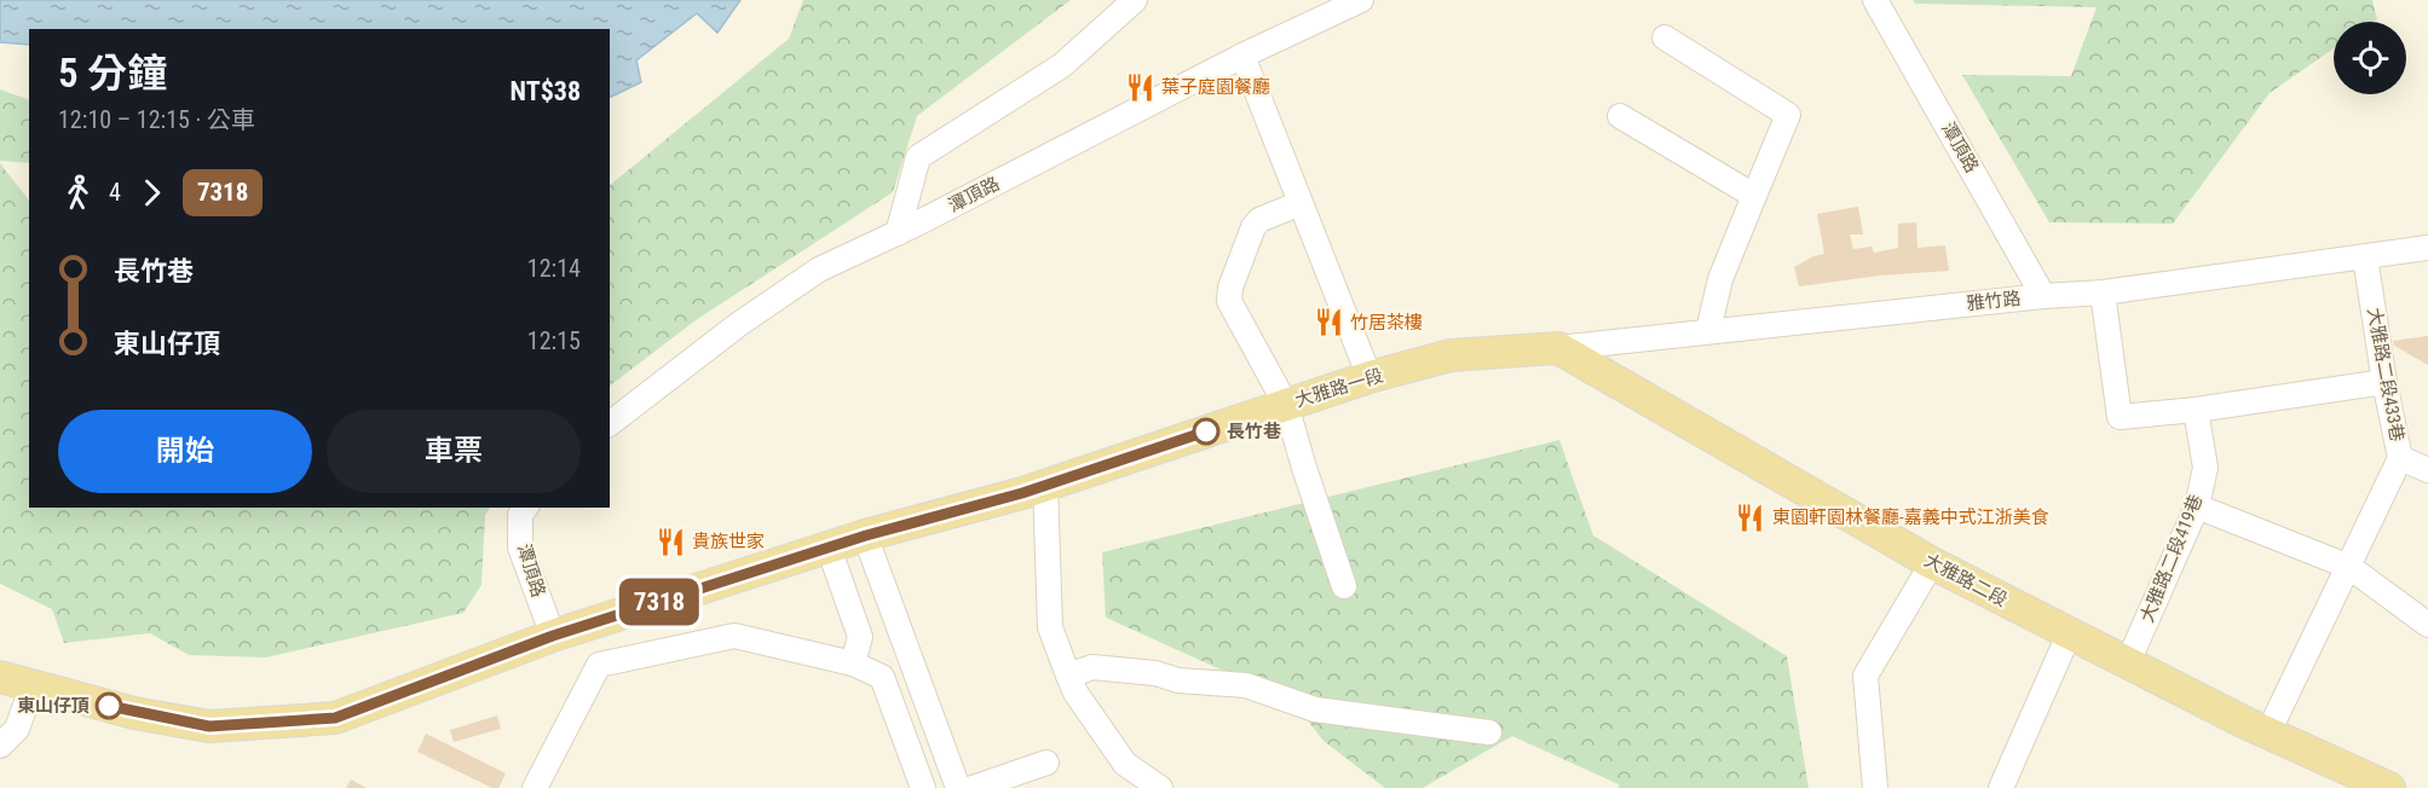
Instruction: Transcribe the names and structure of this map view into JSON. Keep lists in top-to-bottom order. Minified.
{"streets":{"main road":["大雅路一段","大雅路二段"],"street":["潭頂路","雅竹路","大雅路二段433巷","大雅路二段419巷"]},"crossings":[["潭頂路","雅竹路"],["潭頂路","大雅路一段"],["雅竹路","大雅路二段433巷"],["雅竹路","大雅路一段"],["雅竹路","大雅路二段"],["大雅路二段433巷","大雅路二段"],["大雅路一段","大雅路二段"],["大雅路二段419巷","大雅路二段"]],"places":{"restaurant":["葉子庭園餐廳","竹居茶樓","東園軒園林餐廳-嘉義中式江浙美食","貴族世家"],"other":["長竹巷","東山仔頂"]},"lines":["bus line 7318"],"page":{"on_map":"7318","heading":["5 分鐘","12:10 – 12:15 · 公車","NT$38"],"legs":["4","7318"],"list":[{"name":"長竹巷","value":"12:14"},{"name":"東山仔頂","value":"12:15"}],"buttons":["開始","車票"]}}
